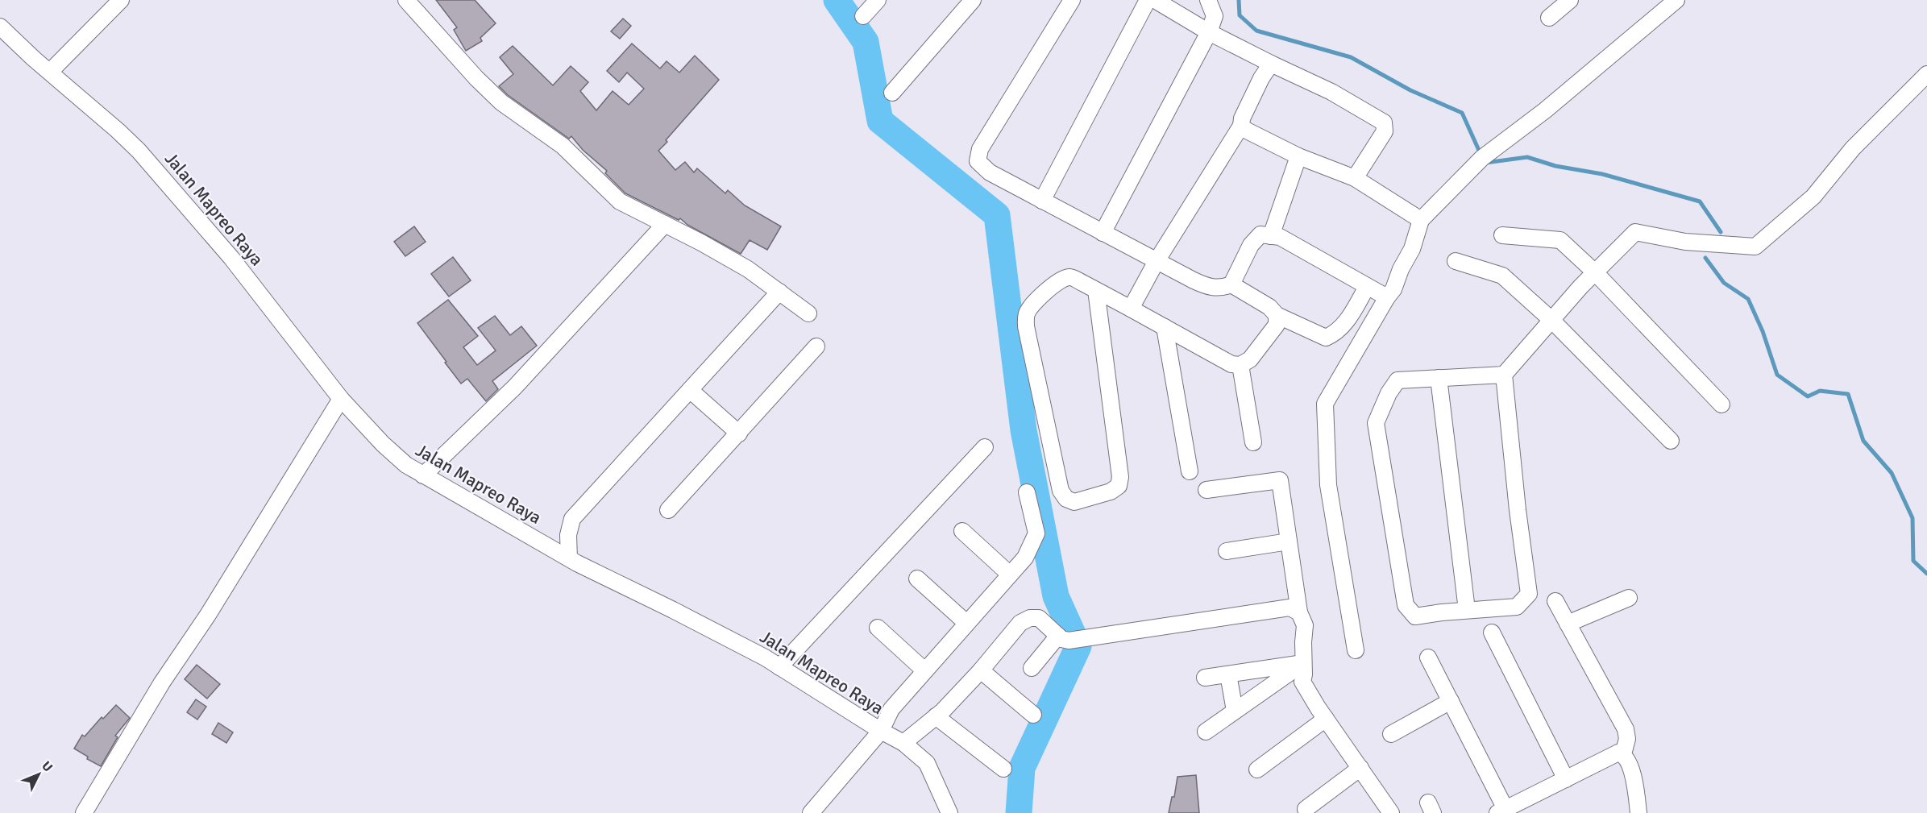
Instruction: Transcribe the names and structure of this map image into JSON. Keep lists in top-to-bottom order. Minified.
{"streets":{"street":["Jalan Mapreo Raya"]},"north":"top right"}
